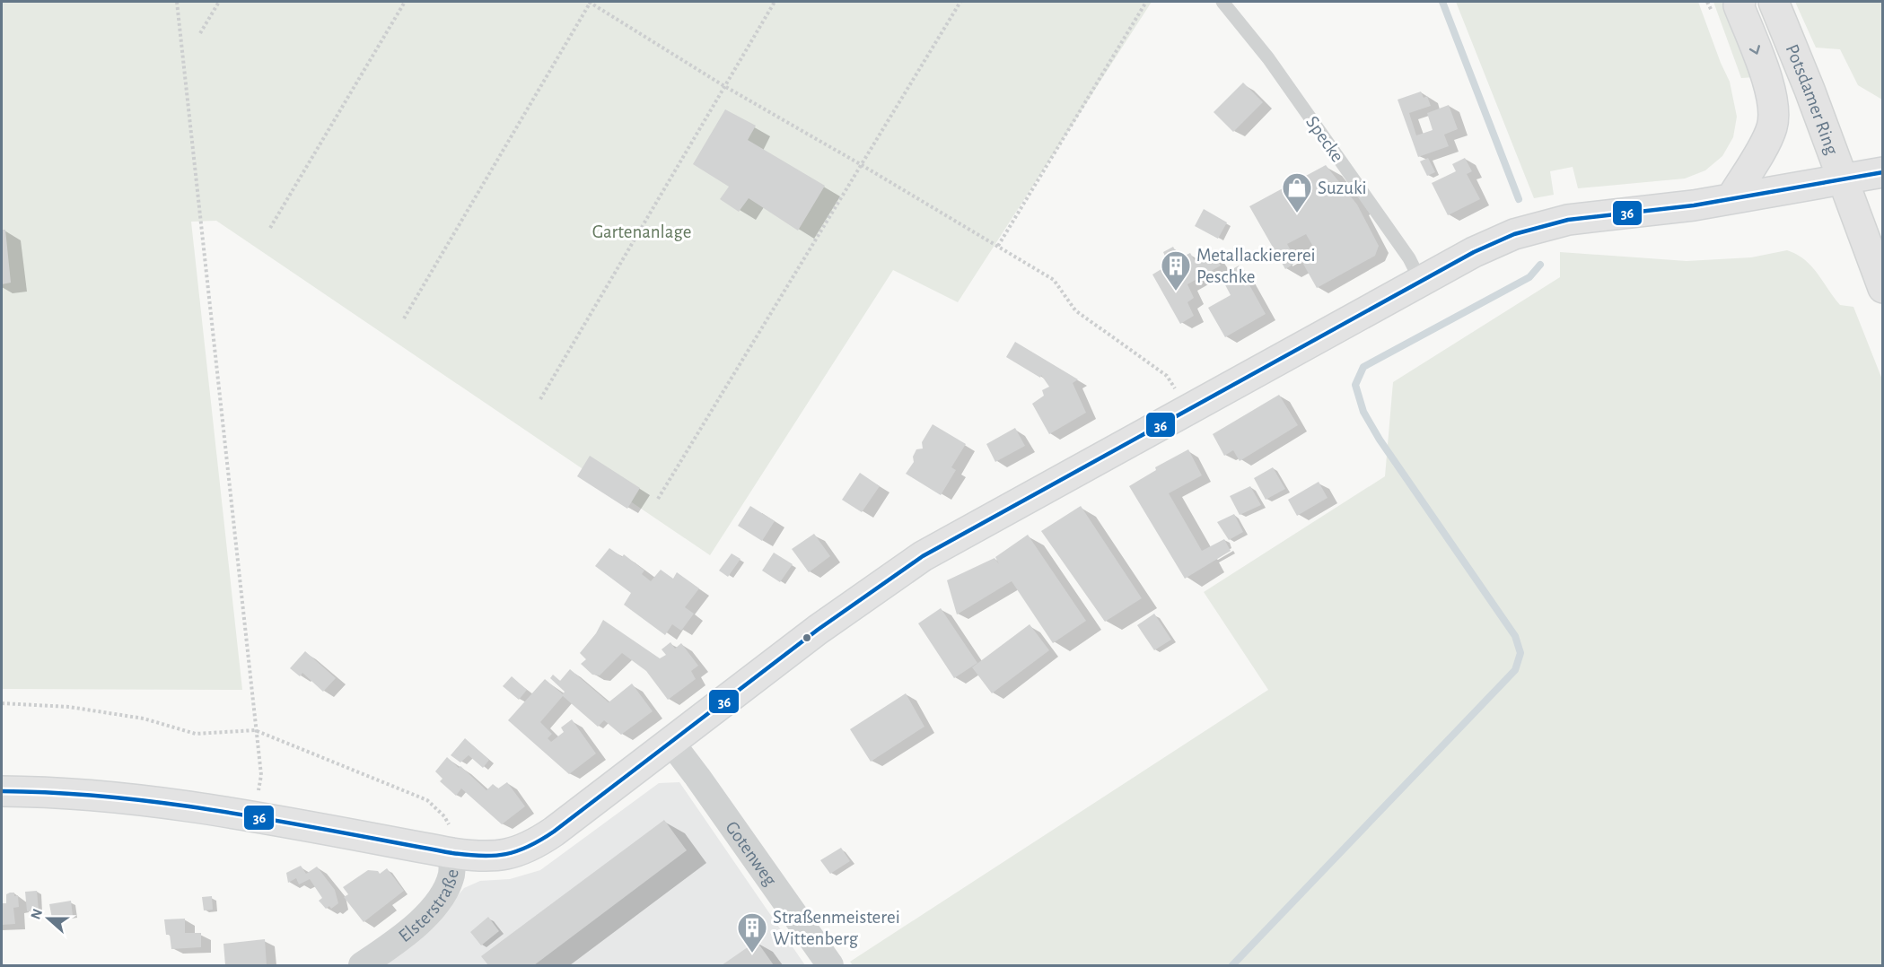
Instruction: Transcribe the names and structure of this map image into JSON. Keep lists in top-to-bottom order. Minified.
{"streets":{"main road":["Potsdamer Ring"],"street":["Gotenweg","Elsterstraße"],"lane":["Specke"]},"parks":["Gartenanlage"],"places":{"shop":["Suzuki"],"building":["Metallackiererei Peschke","Straßenmeisterei Wittenberg"]},"lines":["transit line 36"],"north":"left"}
